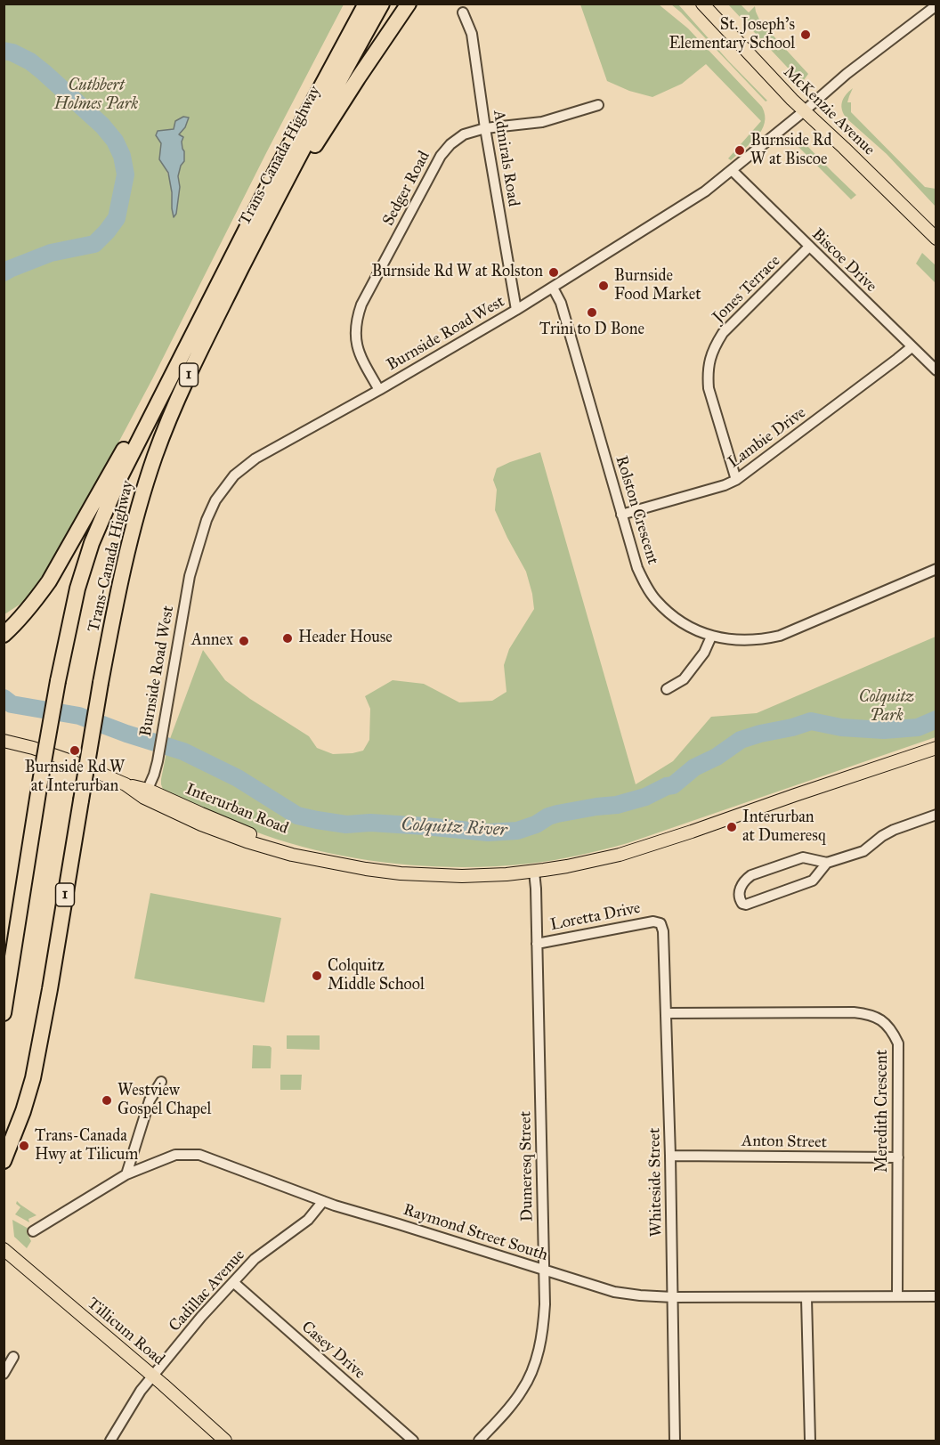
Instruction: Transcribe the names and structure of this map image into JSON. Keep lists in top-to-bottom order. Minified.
{"streets":{"highway":["Trans-Canada Highway","1"],"main road":["McKenzie Avenue","Interurban Road","Tillicum Road"],"street":["Admirals Road","Sedger Road","Biscoe Drive","Jones Terrace","Burnside Road West","Lambie Drive","Rolston Crescent","Loretta Drive","Meredith Crescent","Anton Street","Dumeresq Street","Whiteside Street","Raymond Street South","Cadillac Avenue","Casey Drive"]},"crossings":[["McKenzie Avenue","Burnside Road West"],["Admirals Road","Sedger Road"],["Admirals Road","Burnside Road West"],["Sedger Road","Burnside Road West"],["Biscoe Drive","Jones Terrace"],["Biscoe Drive","Burnside Road West"],["Biscoe Drive","Lambie Drive"],["Jones Terrace","Lambie Drive"],["Burnside Road West","Rolston Crescent"],["Burnside Road West","Interurban Road"],["Lambie Drive","Rolston Crescent"],["Loretta Drive","Dumeresq Street"],["Loretta Drive","Whiteside Street"],["Meredith Crescent","Anton Street"],["Meredith Crescent","Whiteside Street"],["Meredith Crescent","Raymond Street South"],["Anton Street","Whiteside Street"],["Dumeresq Street","Raymond Street South"],["Whiteside Street","Raymond Street South"],["Raymond Street South","Cadillac Avenue"],["Cadillac Avenue","Tillicum Road"],["Cadillac Avenue","Casey Drive"]],"water":["Colquitz River"],"parks":["Cuthbert Holmes Park","Colquitz Park"],"places":["St. Joseph's Elementary School","Burnside Rd W at Biscoe","Burnside Rd W at Rolston","Burnside Food Market","Trini to D Bone","Header House","Annex","Burnside Rd W at Interurban","Interurban at Dumeresq","Colquitz Middle School","Westview Gospel Chapel","Trans-Canada Hwy at Tilicum"]}
